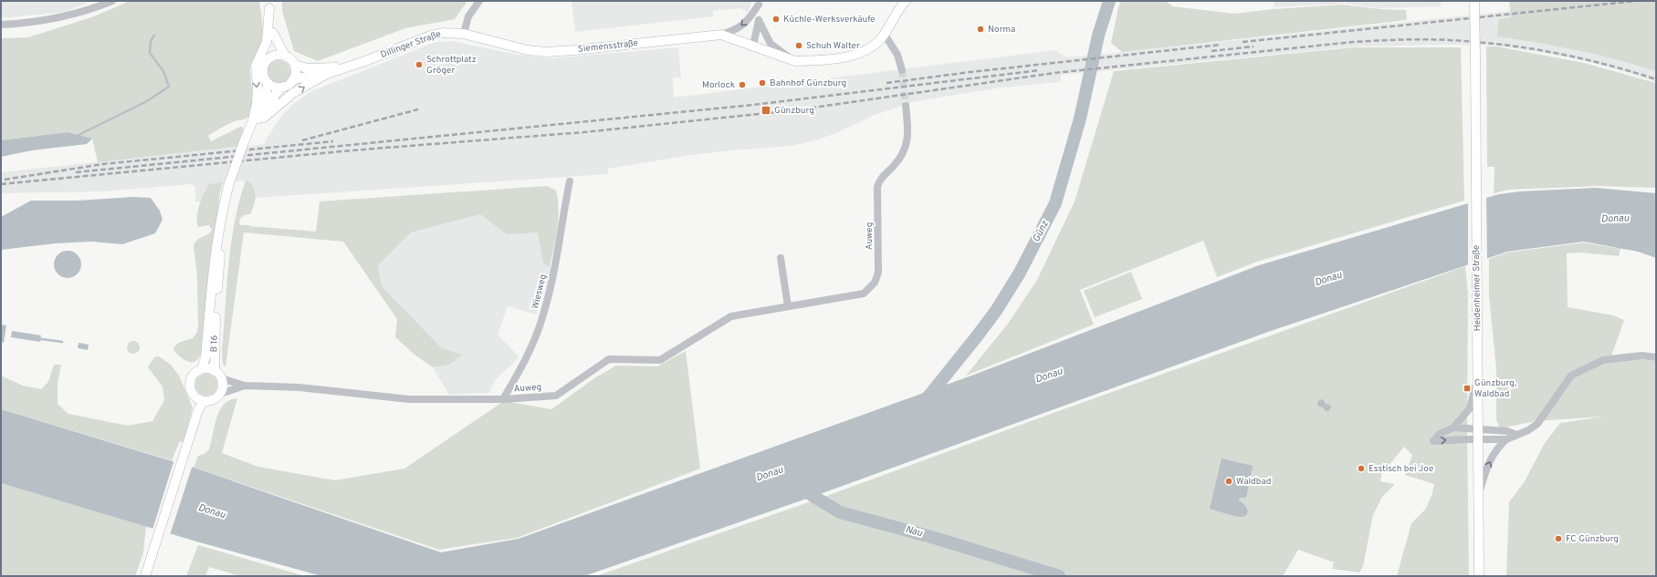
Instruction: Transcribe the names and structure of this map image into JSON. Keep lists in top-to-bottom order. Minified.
{"streets":{"main road":["Dillinger Straße","Siemensstraße","Heidenheimer Straße","B 16"],"street":["Auweg","Wiesweg"]},"crossings":[["Dillinger Straße","Siemensstraße"],["Auweg","Wiesweg"],["Auweg","B 16"]],"water":["Donau","Günz","Nau"],"places":{"other":["Küchle-Werksverkäufe","Norma","Schuh Walter","Schrottplatz Gröger","Bahnhof Günzburg","Morlock","Esstisch bei Joe","Waldbad","FC Günzburg"],"transit":["Günzburg","Günzburg, Waldbad"]}}
